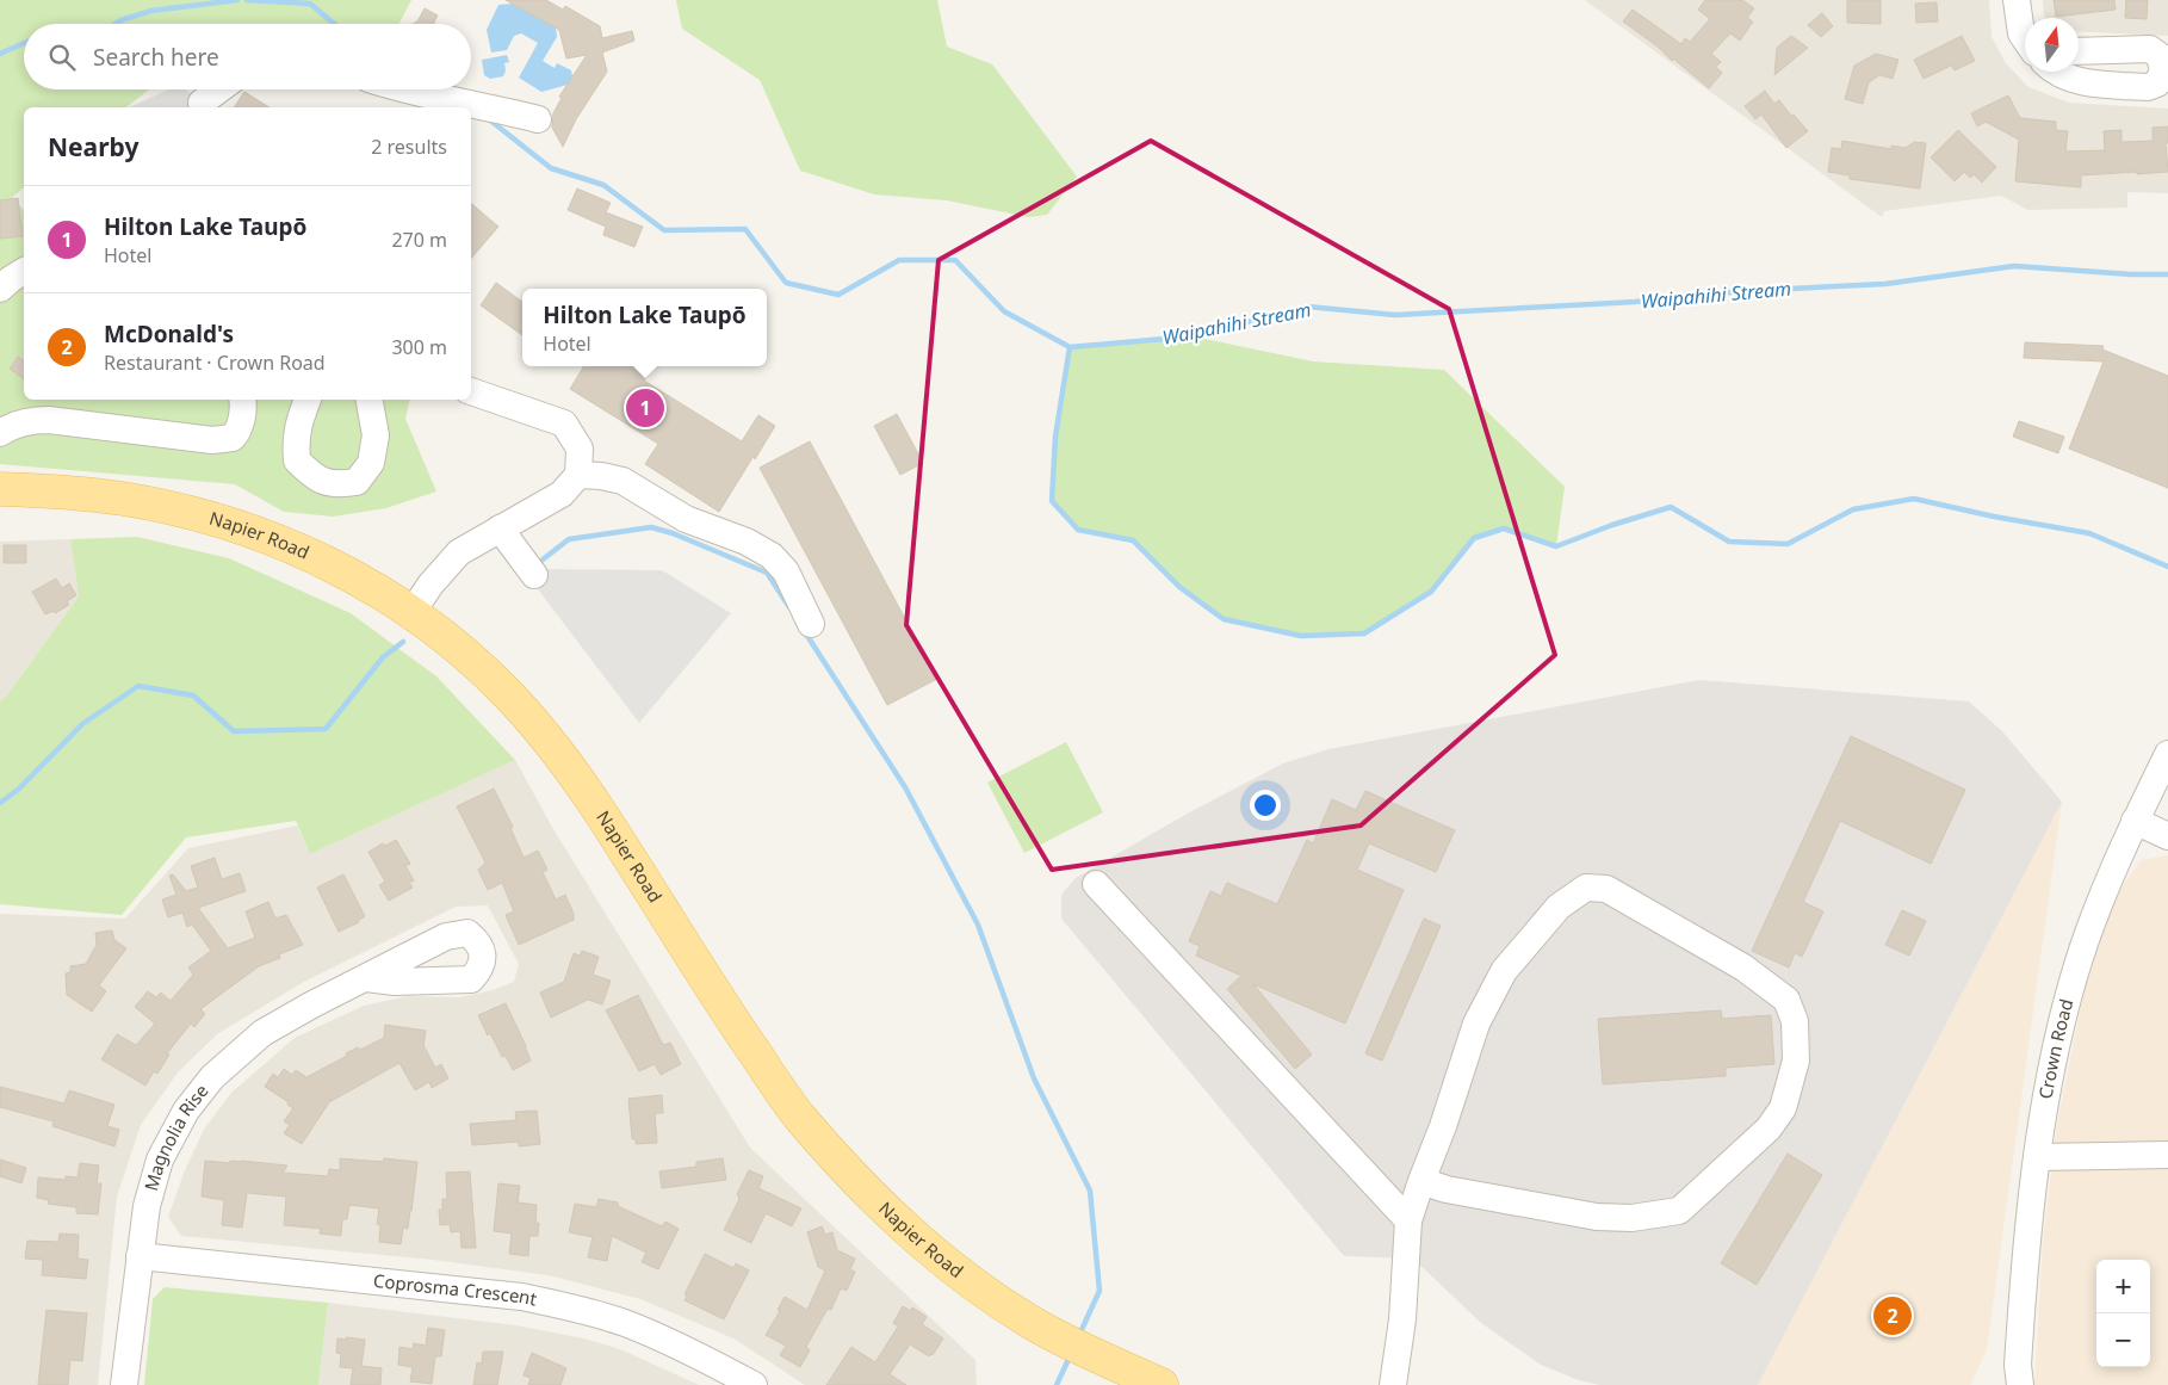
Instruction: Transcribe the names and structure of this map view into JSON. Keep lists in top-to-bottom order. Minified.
{"streets":{"main road":["Napier Road"],"street":["Crown Road","Magnolia Rise","Coprosma Crescent"]},"crossings":[["Magnolia Rise","Coprosma Crescent"]],"water":["Waipahihi Stream"],"north":"top","page":{"search":"Search here","heading":["Nearby","2 results"],"list":[{"mark":"1","name":"Hilton Lake Taupō","note":"Hotel","value":"270 m"},{"mark":"2","name":"McDonald's","note":"Restaurant · Crown Road","value":"300 m"}],"popup":["Hilton Lake Taupō","Hotel"],"pins":["1","2"],"map_buttons":["+","−"]}}
